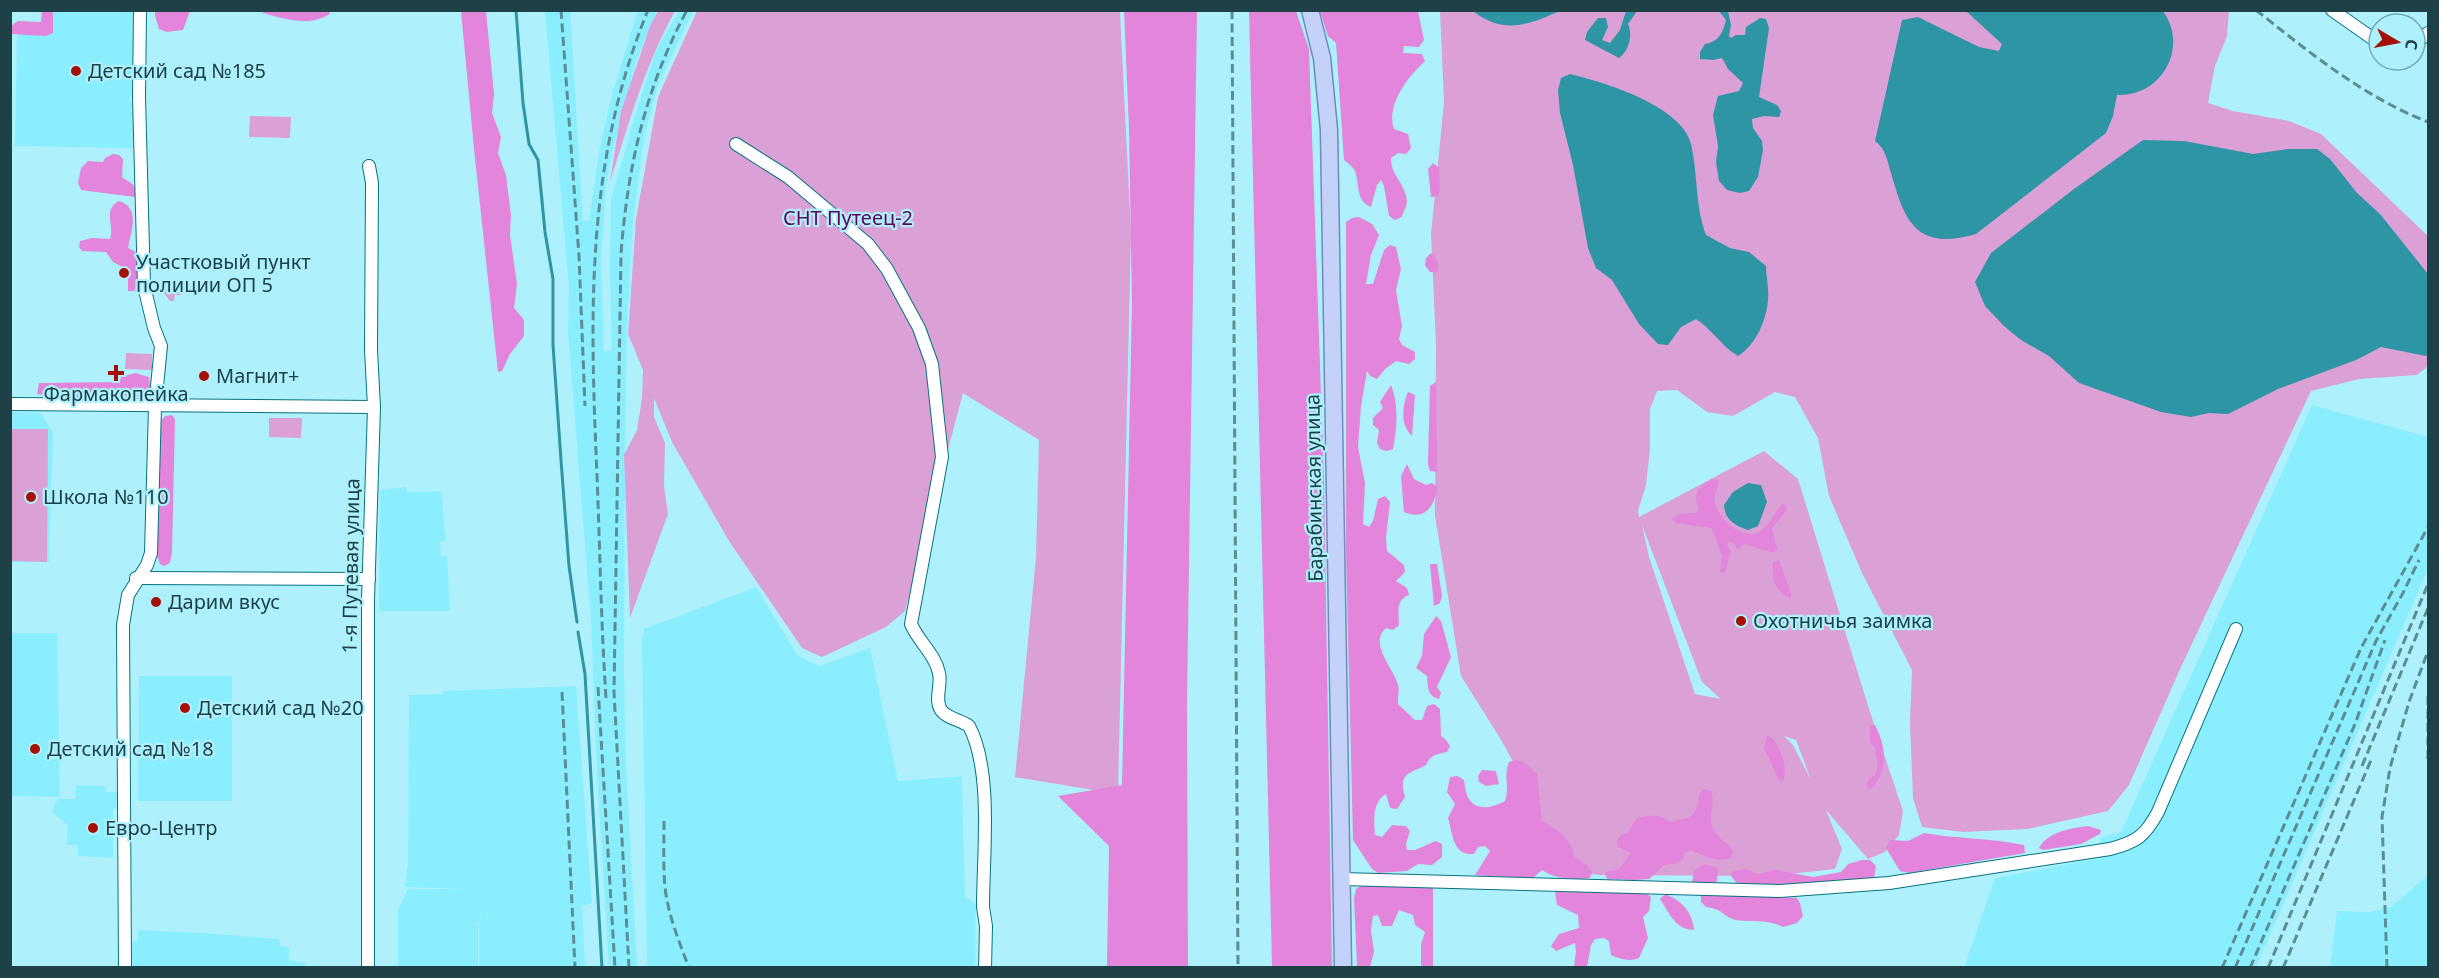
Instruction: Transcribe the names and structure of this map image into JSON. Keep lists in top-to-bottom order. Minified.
{"streets":{"main road":["Барабинская улица"],"street":["1-я Путевая улица"]},"parks":["СНТ Путеец-2"],"places":{"other":["Детский сад №185","Участковый пункт полиции ОП 5","Магнит+","Школа №110","Дарим вкус","Охотничья заимка","Детский сад №20","Детский сад №18","Евро-Центр"],"health":["Фармакопейка"]},"north":"right"}
